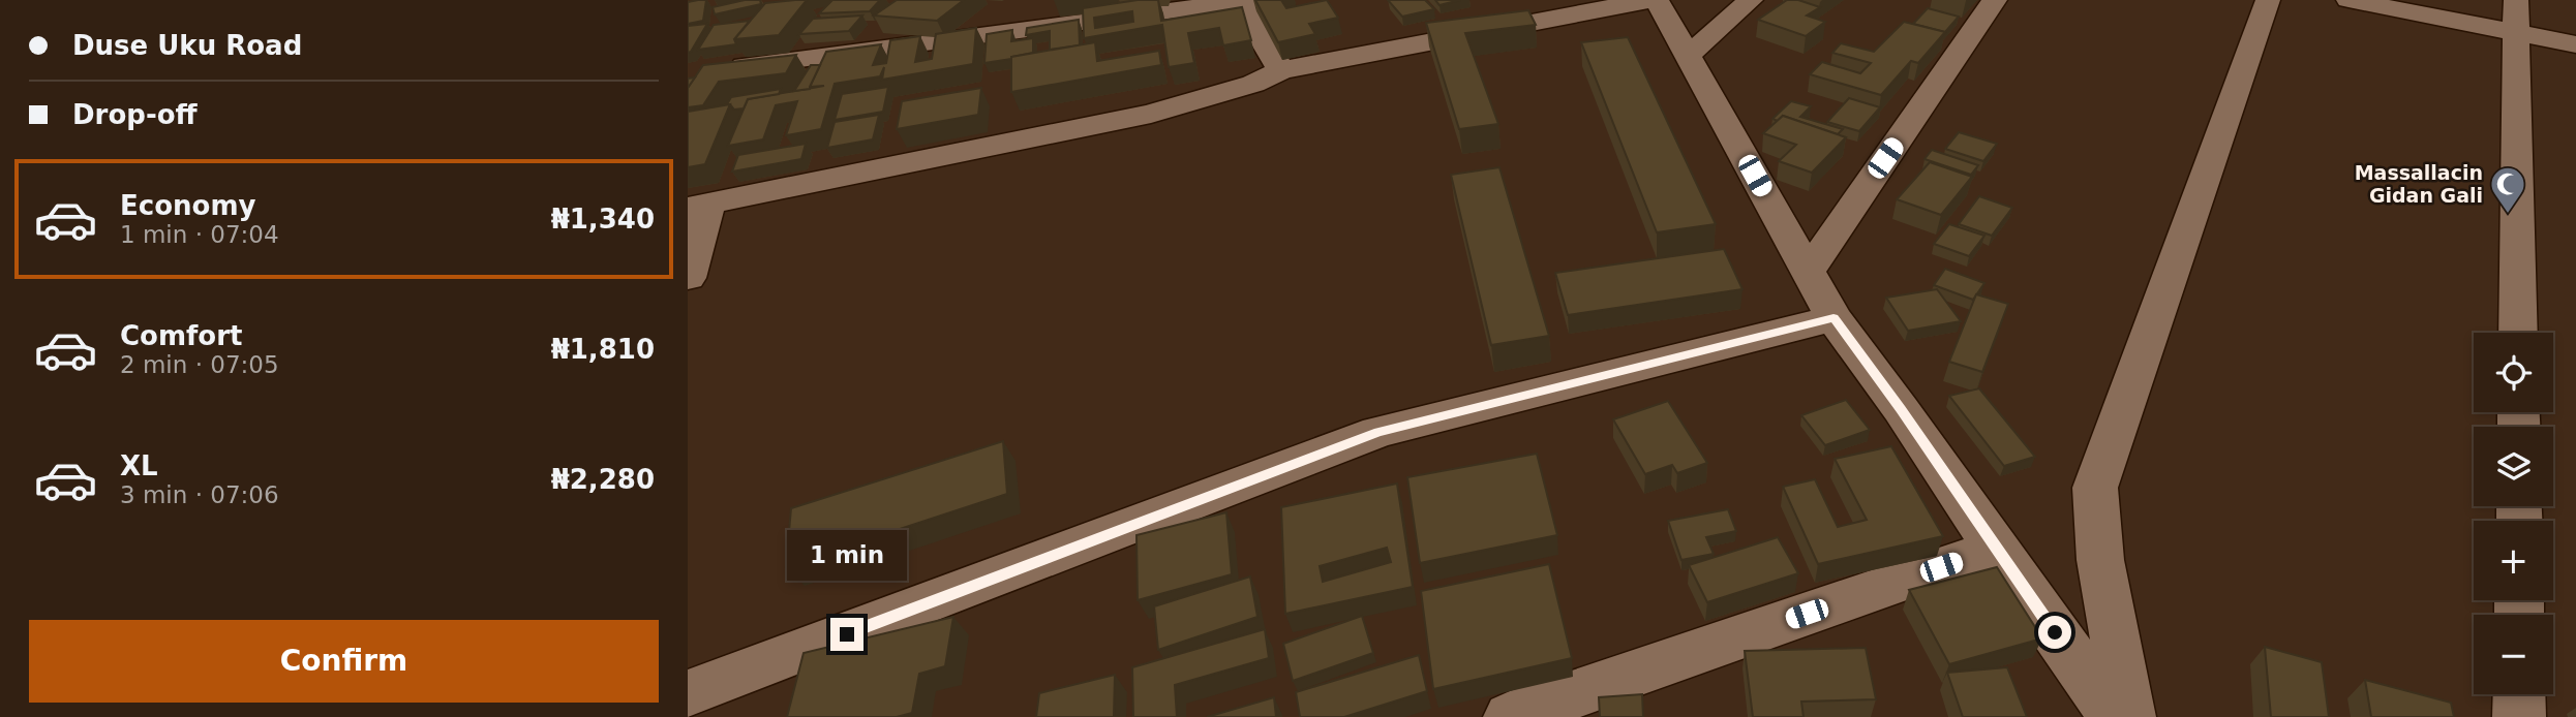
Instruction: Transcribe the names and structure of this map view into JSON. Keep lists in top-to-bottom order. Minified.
{"places":{"mosque":["Massallacin Gidan Gali"]},"page":{"banner":["Duse Uku Road","Drop-off"],"list":[{"name":"Economy","note":"1 min · 07:04","value":"₦1,340"},{"name":"Comfort","note":"2 min · 07:05","value":"₦1,810"},{"name":"XL","note":"3 min · 07:06","value":"₦2,280"}],"map_buttons":["+","−"],"bubble":"1 min","buttons":"Confirm"}}
